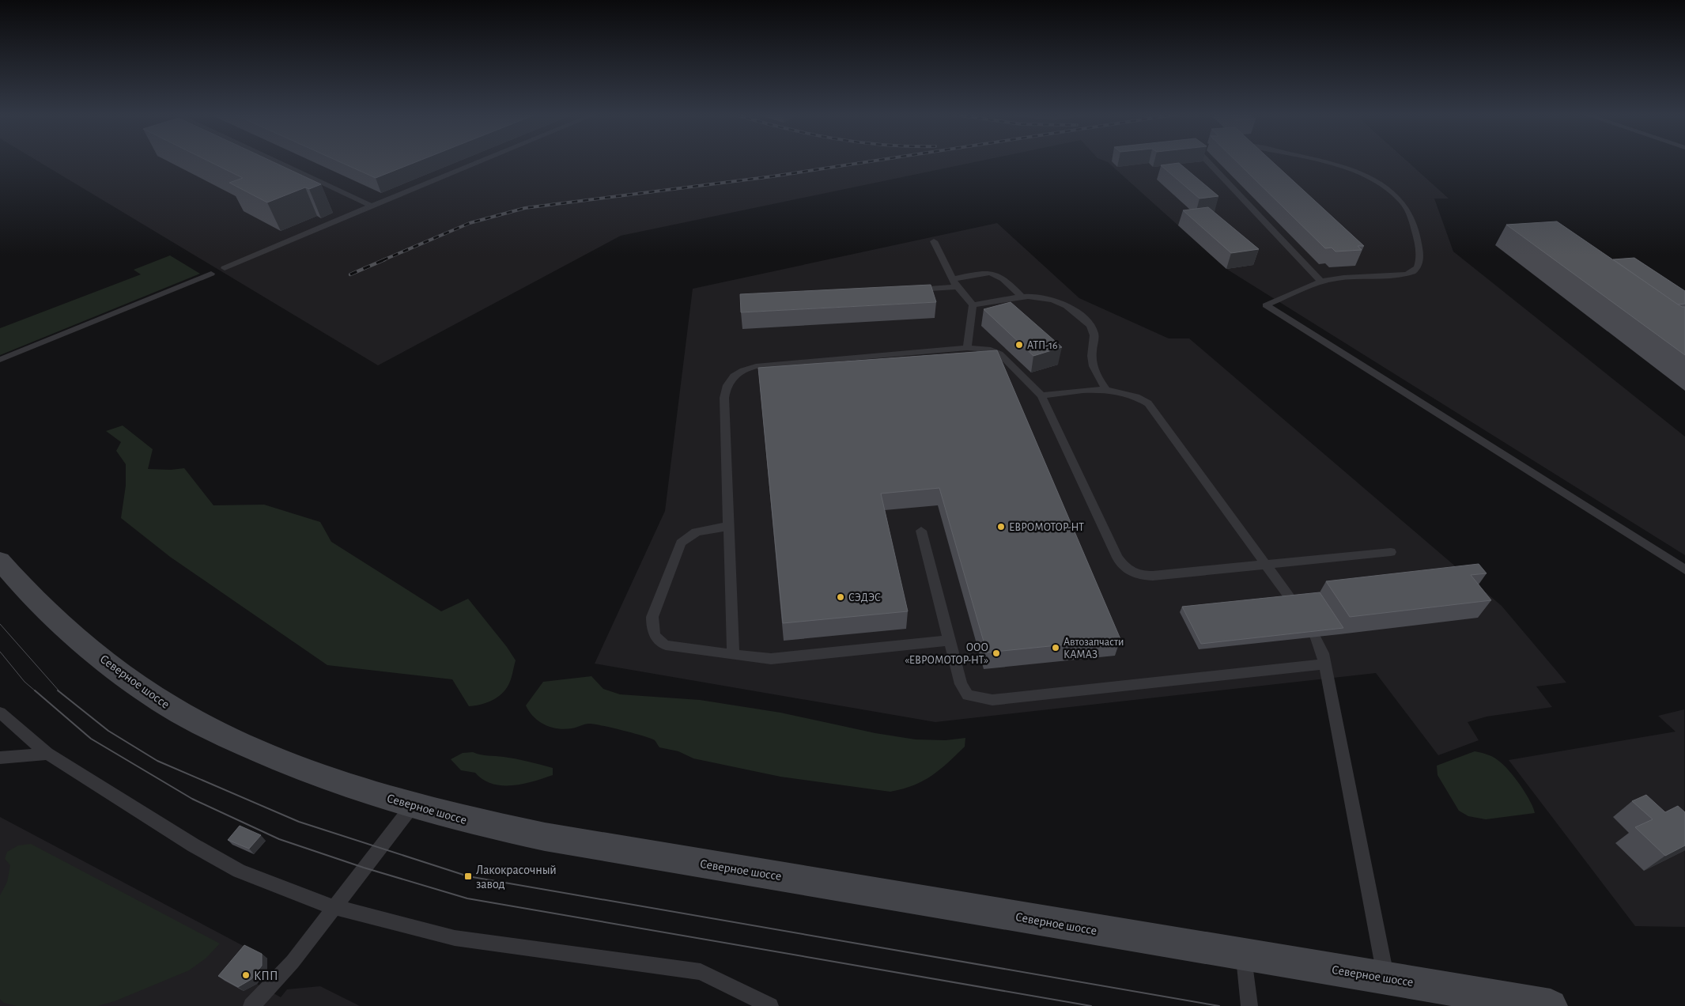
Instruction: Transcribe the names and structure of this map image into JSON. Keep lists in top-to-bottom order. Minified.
{"streets":{"main road":["Северное шоссе"]},"places":{"other":["АТП-16","ЕВРОМОТОР-НТ","СЭДЭС","Автозапчасти КАМАЗ","ООО «ЕВРОМОТОР-НТ»","КПП"],"transit":["Лакокрасочный завод"]}}
